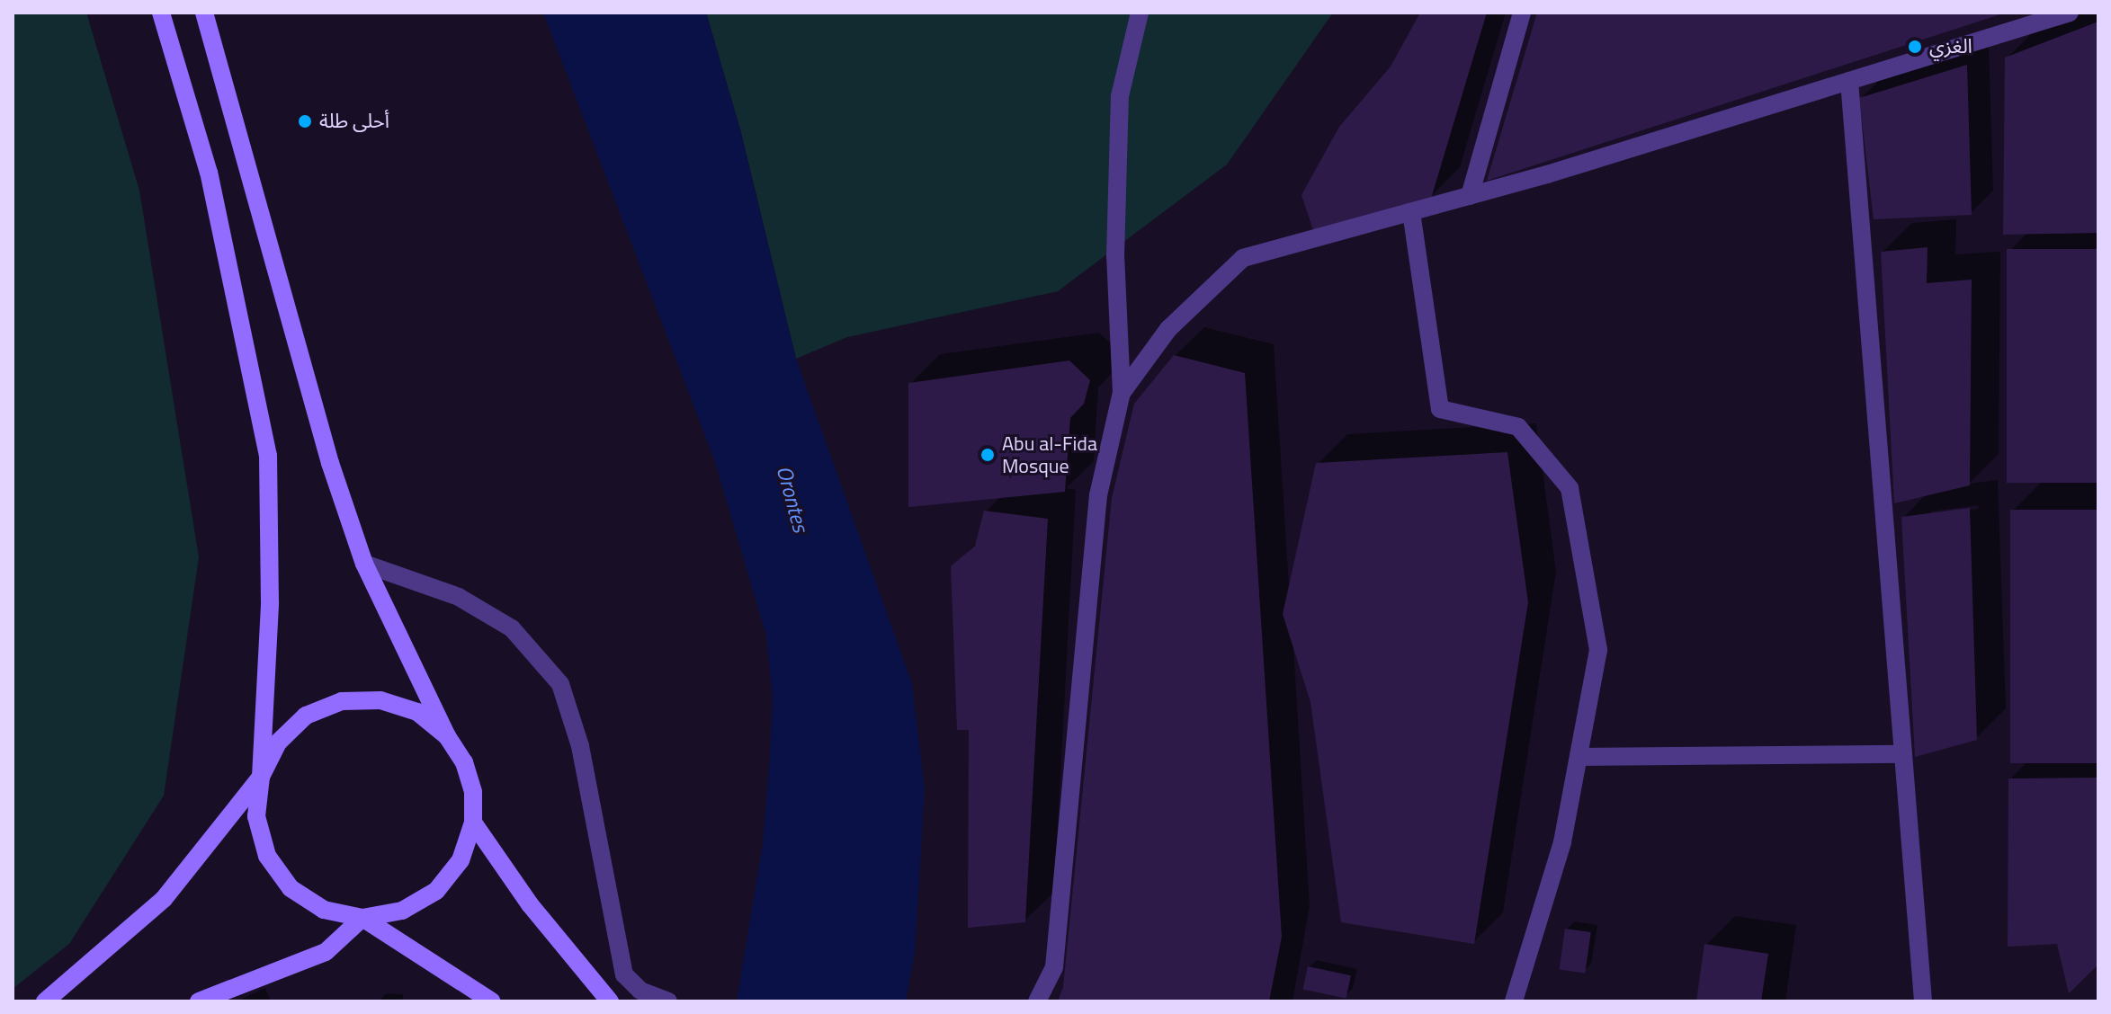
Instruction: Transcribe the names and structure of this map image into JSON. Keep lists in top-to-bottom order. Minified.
{"water":["Orontes"],"places":["الغزي","أحلى طلة","Abu al-Fida Mosque"]}
